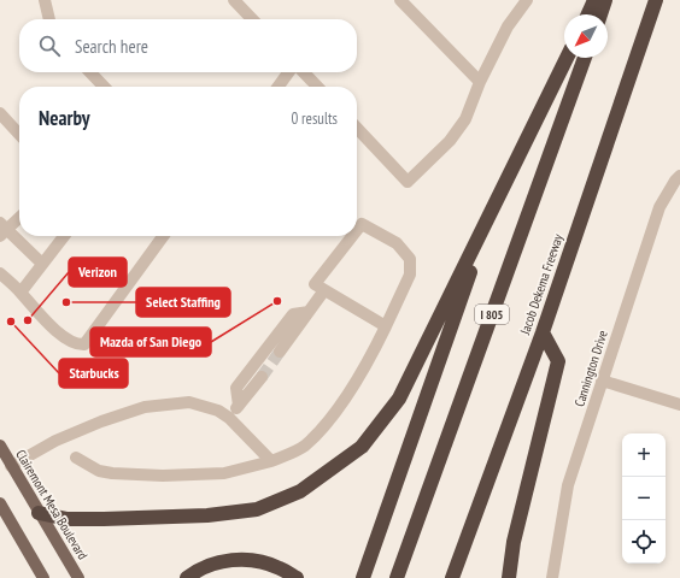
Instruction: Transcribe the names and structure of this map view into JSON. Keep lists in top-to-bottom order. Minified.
{"streets":{"highway":["Jacob Dekema Freeway","I 805"],"main road":["Clairemont Mesa Boulevard"],"street":["Cannington Drive"]},"places":["Mazda of San Diego","Select Staffing","Verizon","Starbucks"],"north":"bottom left","page":{"search":"Search here","heading":["Nearby","0 results"],"map_buttons":["+","−"]}}
